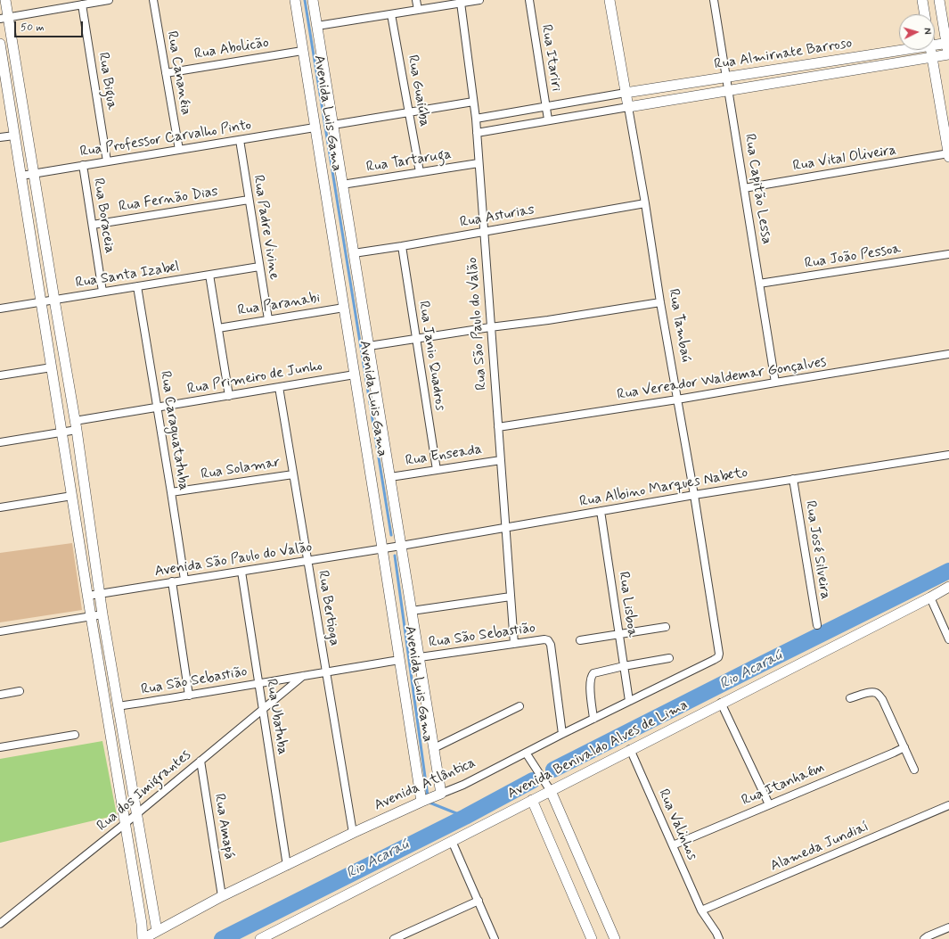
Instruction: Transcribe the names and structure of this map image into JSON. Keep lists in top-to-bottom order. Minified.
{"streets":{"street":["Rua Abolicão","Rua Almirnate Barroso","Rua Itariri","Rua Cananéia","Rua Bigua","Rua Guaiúba","Avenida Luis Gama","Rua Professor Carvalho Pinto","Rua Vital Oliveira","Rua Tartaruga","Rua Capitão Lessa","Rua Fernão Dias","Rua Boraceia","Rua Asturias","Rua Padre Vivine","Rua João Pessoa","Rua Santa Izabel","Rua Paranabi","Rua São Paulo do Valão","Rua Tambaú","Rua Janio Quadros","Rua Primeiro de Junho","Rua Vereador Waldemar Gonçalves","Rua Caraguatatuba","Rua Enseada","Rua Solamar","Rua Albino Marques Nabeto","Rua José Silveira","Avenida São Paulo do Valão","Rua Lisboa","Rua Bertioga","Rua São Sebastião","Rua Ubatuba","Avenida Benivaldo Alves de Lima","Avenida Atlântica","Rua Itanhaém","Rua dos Imigrantes","Rua Valinhos","Rua Amapá","Alameda Jundiaí"]},"crossings":[["Rua Abolicão","Rua Cananéia"],["Rua Abolicão","Avenida Luis Gama"],["Rua Almirnate Barroso","Rua Capitão Lessa"],["Rua Almirnate Barroso","Rua Tambaú"],["Rua Cananéia","Rua Professor Carvalho Pinto"],["Rua Bigua","Rua Professor Carvalho Pinto"],["Rua Guaiúba","Rua Tartaruga"],["Avenida Luis Gama","Rua Professor Carvalho Pinto"],["Avenida Luis Gama","Rua Tartaruga"],["Avenida Luis Gama","Rua Asturias"],["Avenida Luis Gama","Rua Paranabi"],["Avenida Luis Gama","Rua Primeiro de Junho"],["Avenida Luis Gama","Rua Enseada"],["Avenida Luis Gama","Rua Albino Marques Nabeto"],["Avenida Luis Gama","Avenida São Paulo do Valão"],["Avenida Luis Gama","Rua São Sebastião"],["Avenida Luis Gama","Avenida Atlântica"],["Rua Professor Carvalho Pinto","Rua Boraceia"],["Rua Professor Carvalho Pinto","Rua Padre Vivine"],["Rua Vital Oliveira","Rua Capitão Lessa"],["Rua Tartaruga","Rua São Paulo do Valão"],["Rua Capitão Lessa","Rua João Pessoa"],["Rua Capitão Lessa","Rua Vereador Waldemar Gonçalves"],["Rua Fernão Dias","Rua Boraceia"],["Rua Fernão Dias","Rua Padre Vivine"],["Rua Boraceia","Rua Santa Izabel"],["Rua Asturias","Rua São Paulo do Valão"],["Rua Asturias","Rua Tambaú"],["Rua Asturias","Rua Janio Quadros"],["Rua Padre Vivine","Rua Santa Izabel"],["Rua Padre Vivine","Rua Paranabi"],["Rua Santa Izabel","Rua Caraguatatuba"],["Rua São Paulo do Valão","Rua Vereador Waldemar Gonçalves"],["Rua São Paulo do Valão","Rua Enseada"],["Rua São Paulo do Valão","Rua Albino Marques Nabeto"],["Rua São Paulo do Valão","Rua São Sebastião"],["Rua Tambaú","Rua Vereador Waldemar Gonçalves"],["Rua Tambaú","Rua Albino Marques Nabeto"],["Rua Tambaú","Avenida Atlântica"],["Rua Janio Quadros","Rua Enseada"],["Rua Primeiro de Junho","Rua Caraguatatuba"],["Rua Primeiro de Junho","Rua Bertioga"],["Rua Caraguatatuba","Rua Solamar"],["Rua Caraguatatuba","Avenida São Paulo do Valão"],["Rua Solamar","Rua Bertioga"],["Rua Albino Marques Nabeto","Rua José Silveira"],["Rua Albino Marques Nabeto","Avenida São Paulo do Valão"],["Rua Albino Marques Nabeto","Rua Lisboa"],["Avenida São Paulo do Valão","Rua Bertioga"],["Avenida São Paulo do Valão","Rua Ubatuba"],["Rua Lisboa","Avenida Atlântica"],["Rua Bertioga","Rua São Sebastião"],["Rua Bertioga","Avenida Atlântica"],["Rua São Sebastião","Rua Ubatuba"],["Rua São Sebastião","Avenida Atlântica"],["Rua São Sebastião","Rua dos Imigrantes"],["Rua Ubatuba","Avenida Atlântica"],["Rua Ubatuba","Rua dos Imigrantes"],["Avenida Benivaldo Alves de Lima","Rua Valinhos"],["Avenida Atlântica","Rua Amapá"],["Rua Itanhaém","Rua Valinhos"],["Rua dos Imigrantes","Rua Amapá"],["Rua Valinhos","Alameda Jundiaí"]],"water":["Rio Acaraú"],"scale_bar":"50 m","north":"right"}
